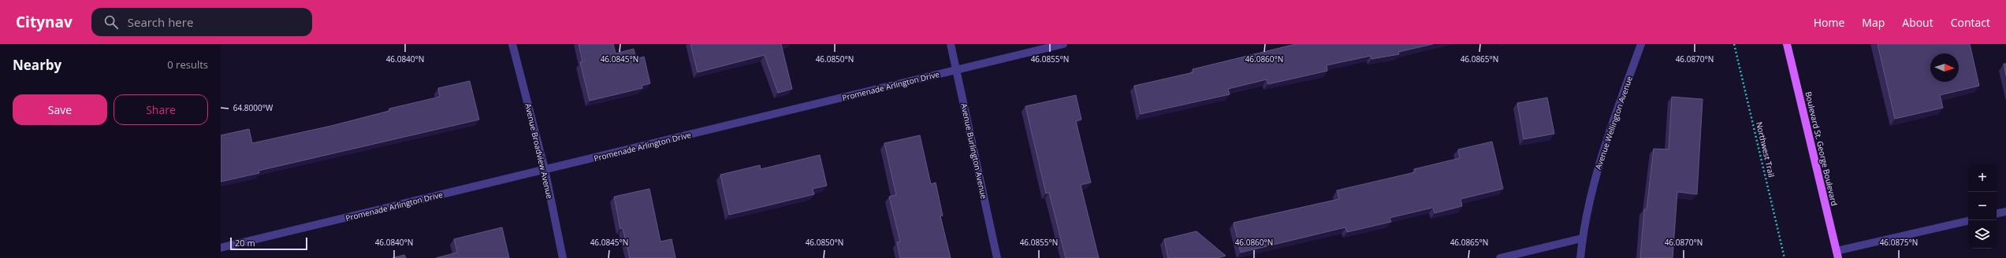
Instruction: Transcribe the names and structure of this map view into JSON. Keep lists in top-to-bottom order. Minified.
{"streets":{"main road":["Boulevard St. George Boulevard"],"street":["Promenade Arlington Drive","Avenue Wellington Avenue","Avenue Broadview Avenue","Avenue Burlington Avenue"],"path":["Northwest Trail"]},"crossings":[["Promenade Arlington Drive","Avenue Broadview Avenue"],["Promenade Arlington Drive","Avenue Burlington Avenue"]],"scale_bar":"20 m","north":"right","page":{"header":"Citynav","search":"Search here","nav":["Home","Map","About","Contact"],"heading":["Nearby","0 results"],"buttons":["Save","Share"],"map_buttons":["+","−"],"scale":"20 m"},"coordinates":["46.0840°N","46.0845°N","46.0850°N","46.0855°N","46.0860°N","46.0865°N","46.0870°N","64.8000°W","46.0875°N"]}
